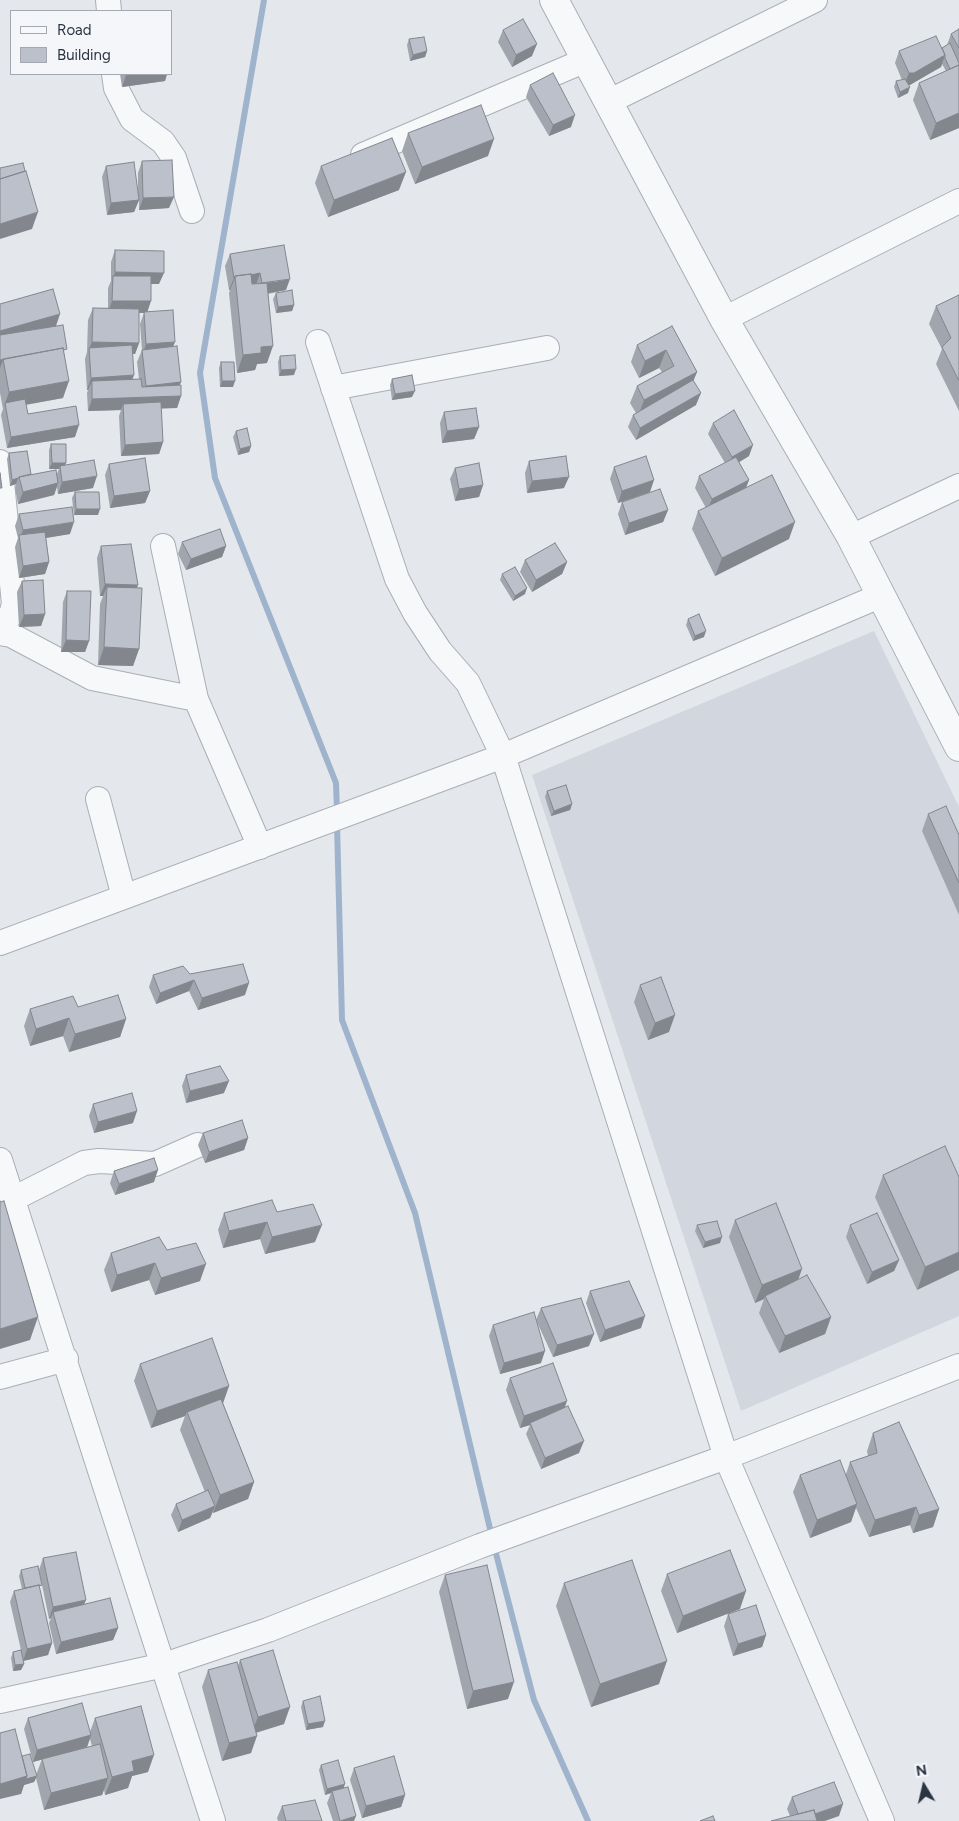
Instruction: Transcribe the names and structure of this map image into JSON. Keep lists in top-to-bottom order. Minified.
{"legend":["Road","Building"],"north":"top"}
